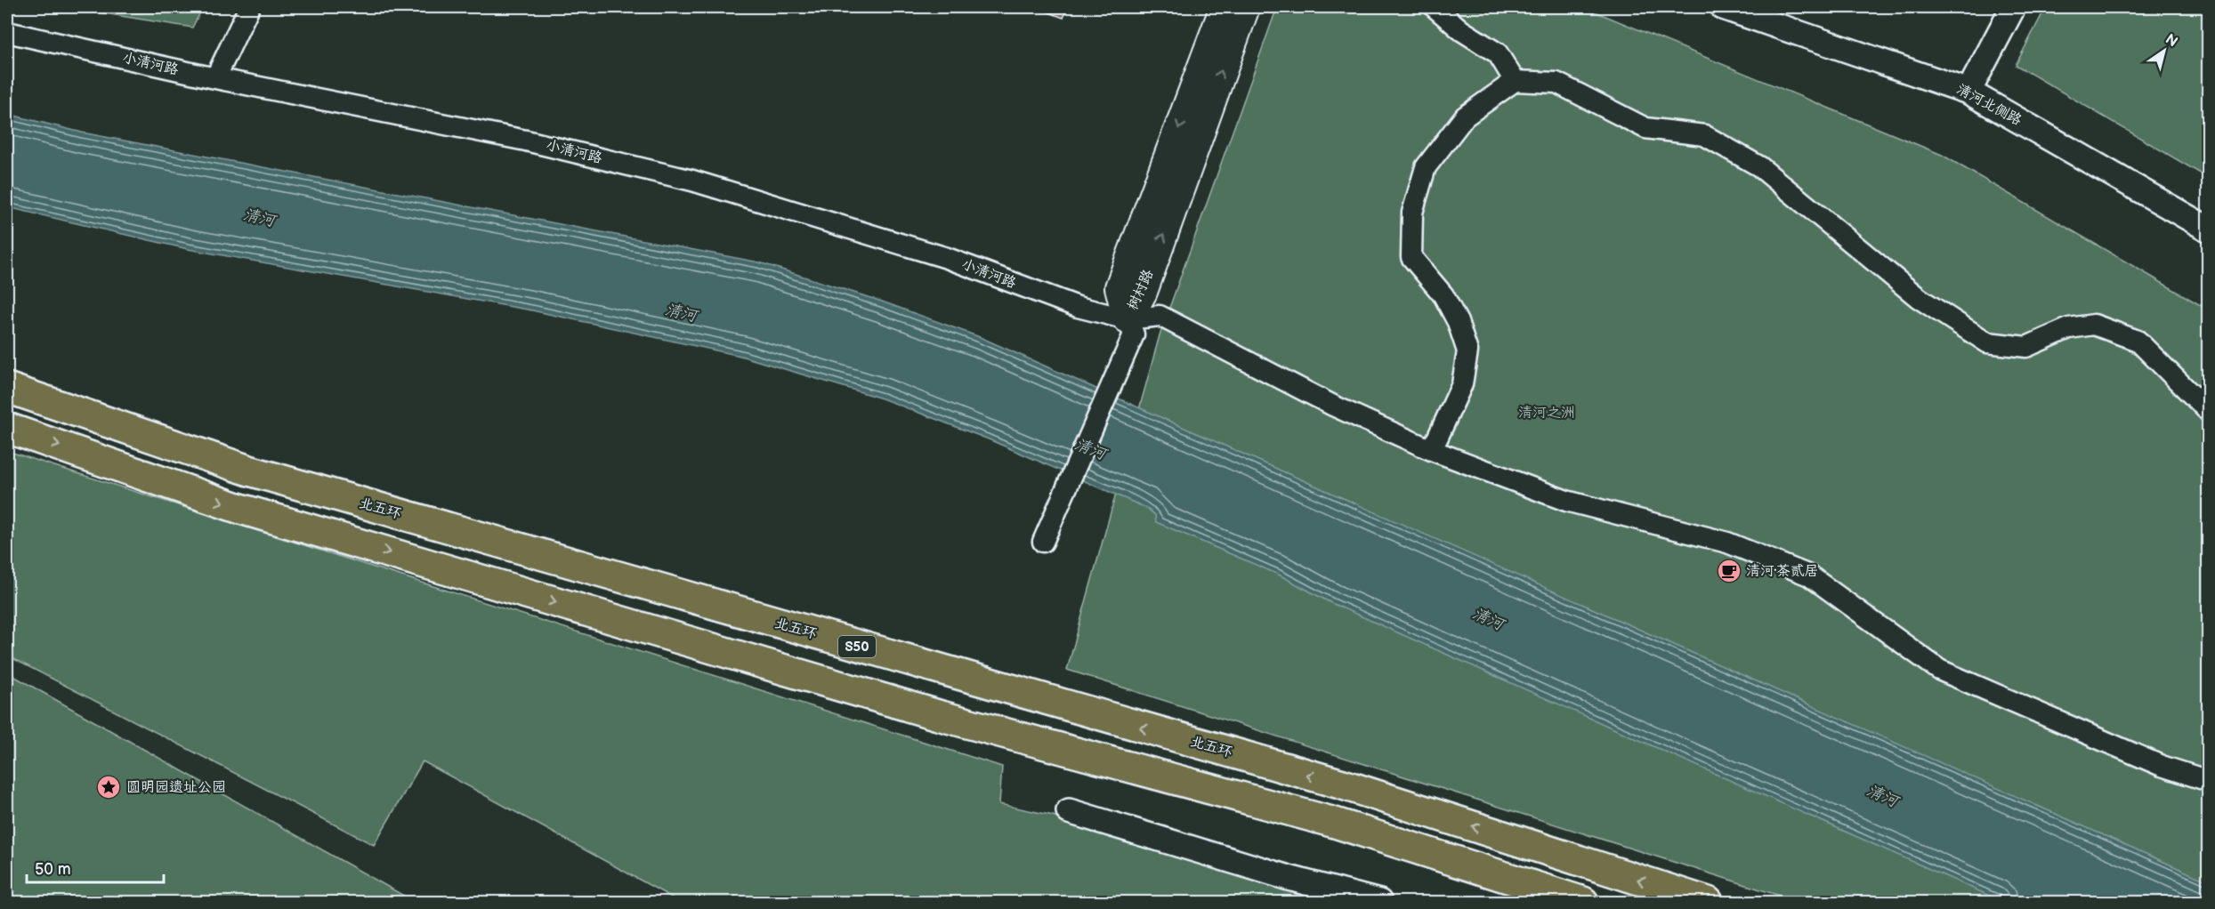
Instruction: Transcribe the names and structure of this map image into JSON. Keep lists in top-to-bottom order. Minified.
{"streets":{"highway":["北五环","S50"],"main road":["树村路"],"street":["小清河路","清河北侧路"]},"crossings":[["小清河路","树村路"]],"water":["清河"],"parks":["清河之洲"],"places":{"cafe":["清河·茶贰居"],"place":["圆明园遗址公园"]},"scale_bar":"50 m","north":"top right"}
